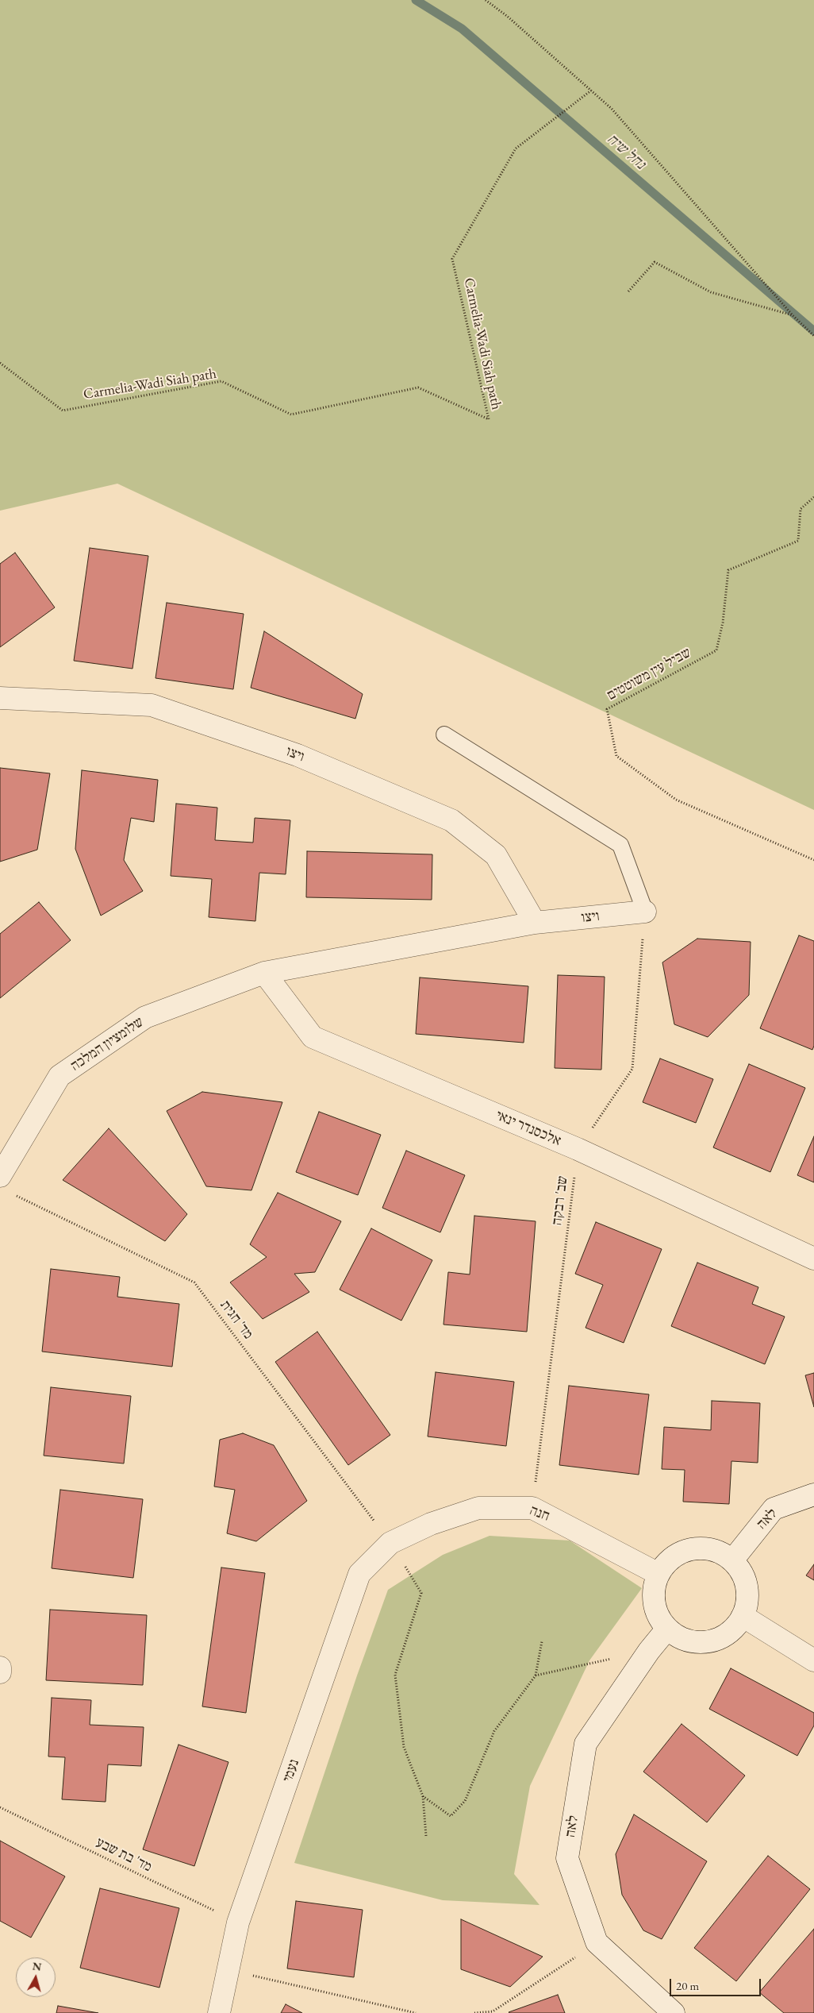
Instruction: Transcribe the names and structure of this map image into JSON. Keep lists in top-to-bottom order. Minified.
{"streets":{"street":["ויצו","שלומציון המלכה","אלכסנדר ינאי","חנה","לאה","נעמי"],"path":["Carmelia-Wadi Siah path","שביל עין משוטטים","שב' רבקה","מד' חגית","מד' בת שבע"]},"crossings":[["ויצו","שלומציון המלכה"],["ויצו","אלכסנדר ינאי"],["ויצו","שב' רבקה"],["שלומציון המלכה","אלכסנדר ינאי"],["אלכסנדר ינאי","שב' רבקה"],["שב' רבקה","חנה"],["מד' חגית","חנה"],["מד' חגית","נעמי"],["חנה","לאה"],["חנה","נעמי"],["נעמי","מד' בת שבע"]],"water":["נחל שיח"],"scale_bar":"20 m","north":"top"}
